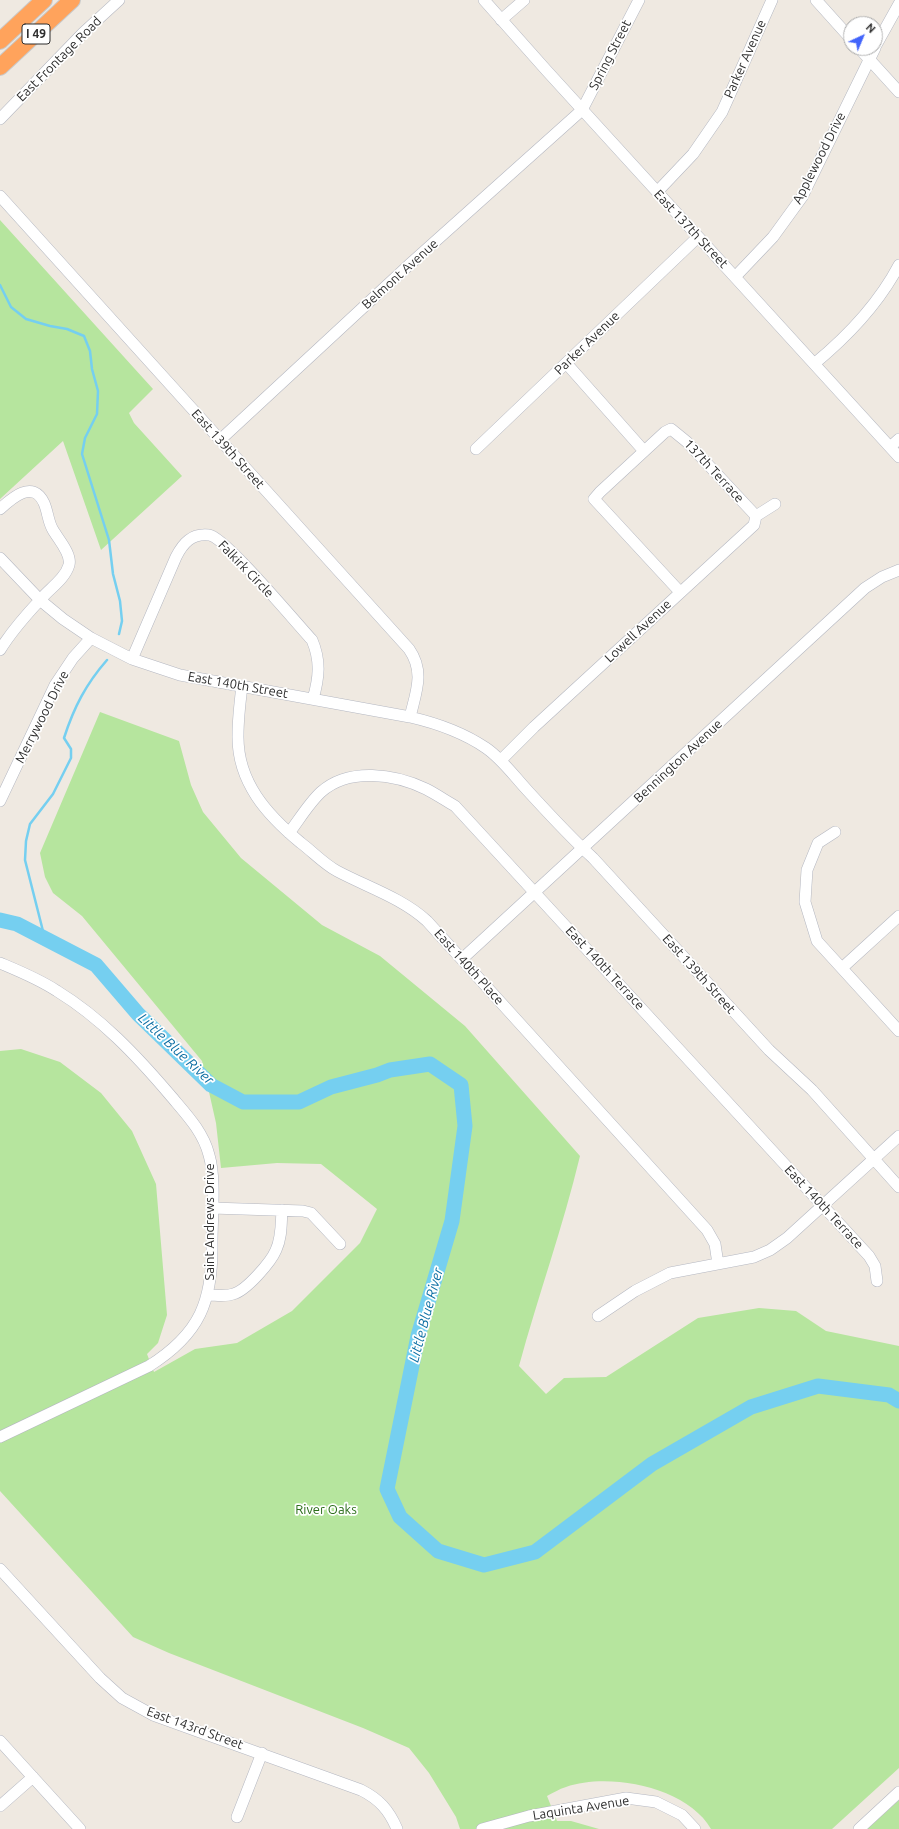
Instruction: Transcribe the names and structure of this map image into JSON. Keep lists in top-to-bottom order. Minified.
{"streets":{"highway":["I 49"],"street":["Spring Street","East Frontage Road","Parker Avenue","Applewood Drive","East 137th Street","Belmont Avenue","East 139th Street","137th Terrace","Falkirk Circle","Lowell Avenue","East 140th Street","Merrywood Drive","Bennington Avenue","East 140th Place","East 140th Terrace","Saint Andrews Drive","East 143rd Street","Laquinta Avenue"]},"crossings":[["Spring Street","East 137th Street"],["Spring Street","Belmont Avenue"],["Parker Avenue","East 137th Street"],["Applewood Drive","East 137th Street"],["East 137th Street","Belmont Avenue"],["Belmont Avenue","East 139th Street"],["East 139th Street","Lowell Avenue"],["East 139th Street","East 140th Street"],["East 139th Street","Bennington Avenue"],["137th Terrace","Lowell Avenue"],["Falkirk Circle","East 140th Street"],["Lowell Avenue","East 140th Street"],["East 140th Street","Merrywood Drive"],["East 140th Street","East 140th Place"],["Bennington Avenue","East 140th Place"],["Bennington Avenue","East 140th Terrace"],["East 140th Place","East 140th Terrace"]],"water":["Little Blue River"],"parks":["River Oaks"],"north":"top right"}
